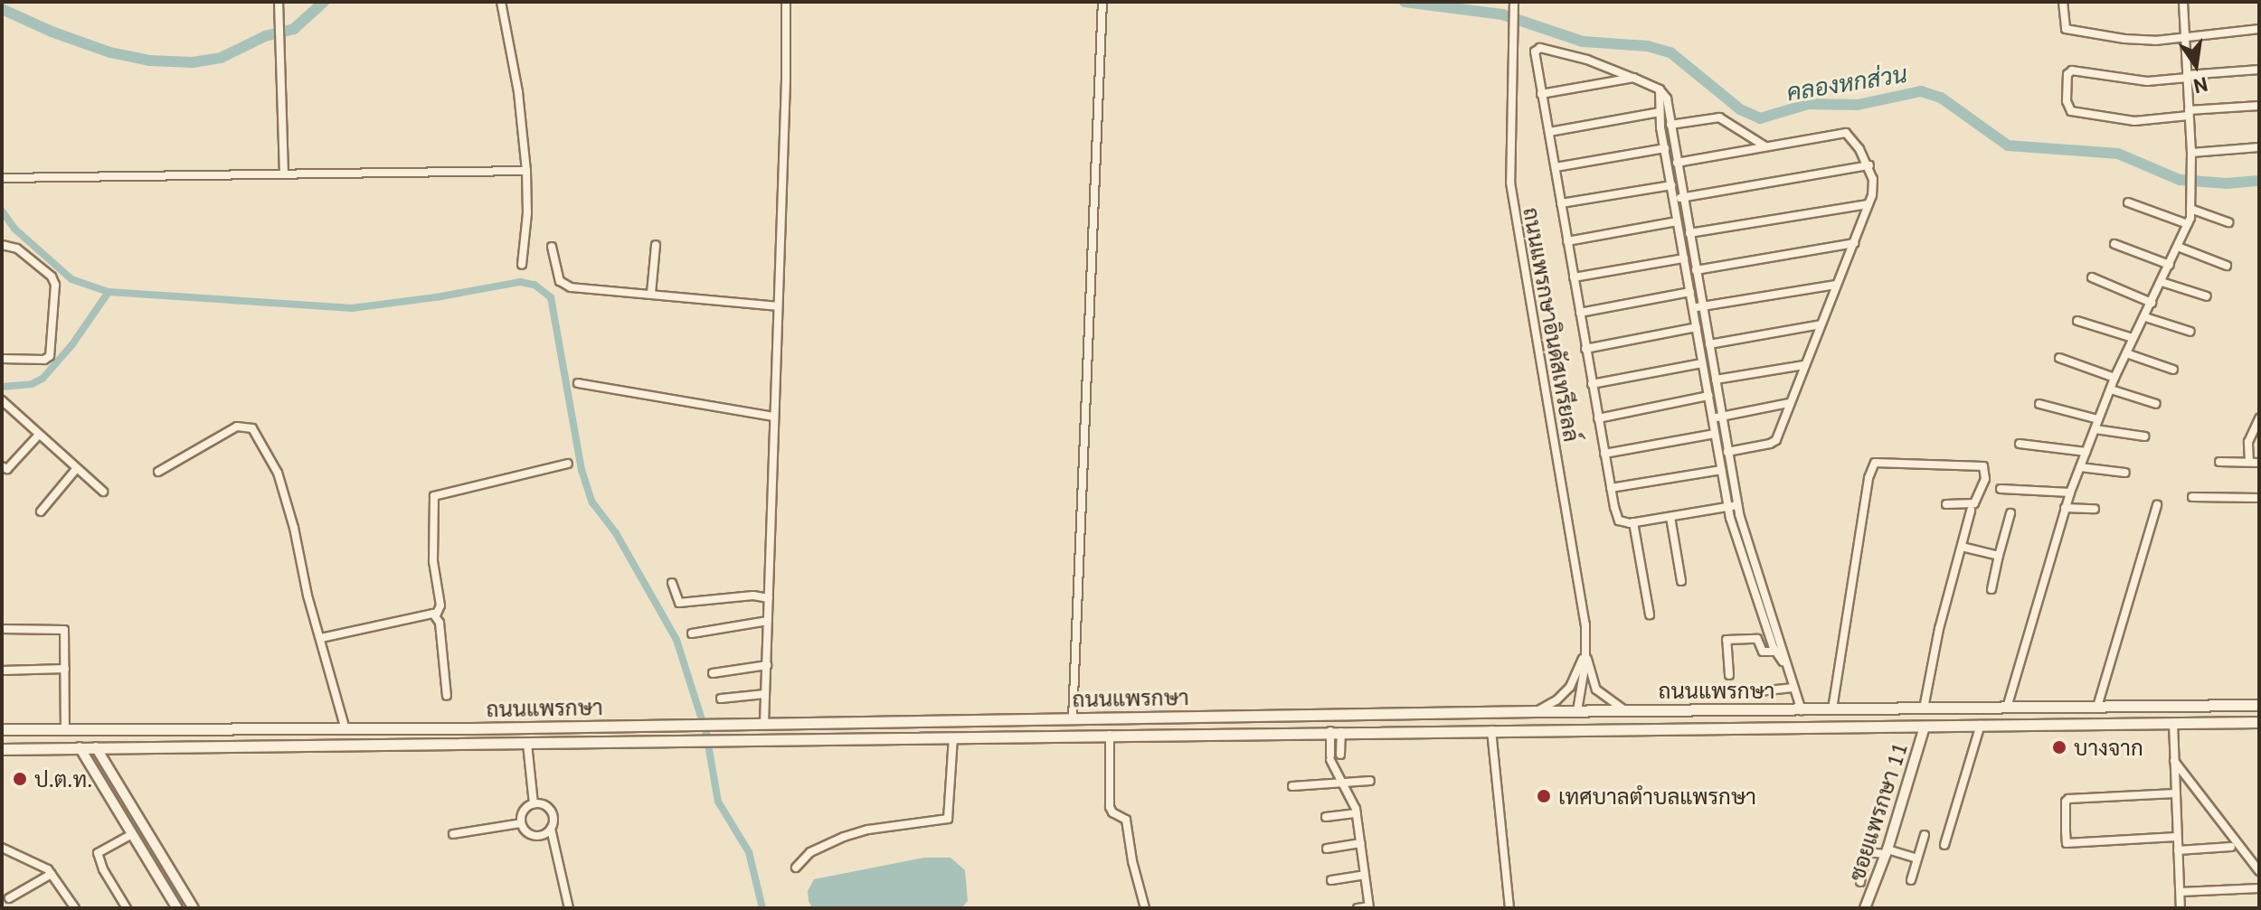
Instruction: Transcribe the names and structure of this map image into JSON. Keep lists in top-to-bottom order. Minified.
{"streets":{"main road":["ถนนแพรกษา"],"street":["ถนนแพรกษาอินดัสเทรียลล์","ซอยแพรกษา 11"]},"crossings":[["ถนนแพรกษาอินดัสเทรียลล์","ถนนแพรกษา"],["ถนนแพรกษา","ซอยแพรกษา 11"]],"water":["คลองหกส่วน"],"places":["บางจาก","ป.ต.ท.","เทศบาลตำบลแพรกษา"],"north":"bottom"}
